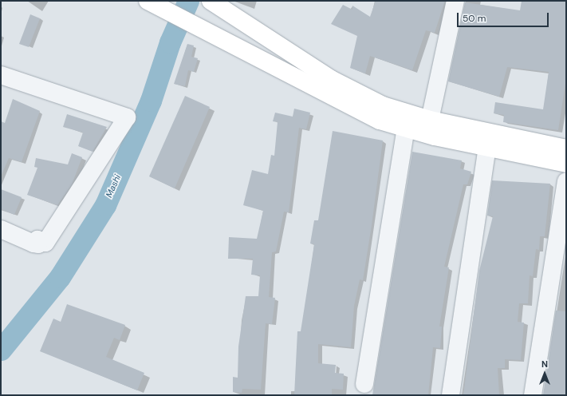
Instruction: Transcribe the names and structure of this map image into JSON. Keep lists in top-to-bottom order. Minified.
{"water":["Mashi"],"scale_bar":"50 m","north":"top"}
